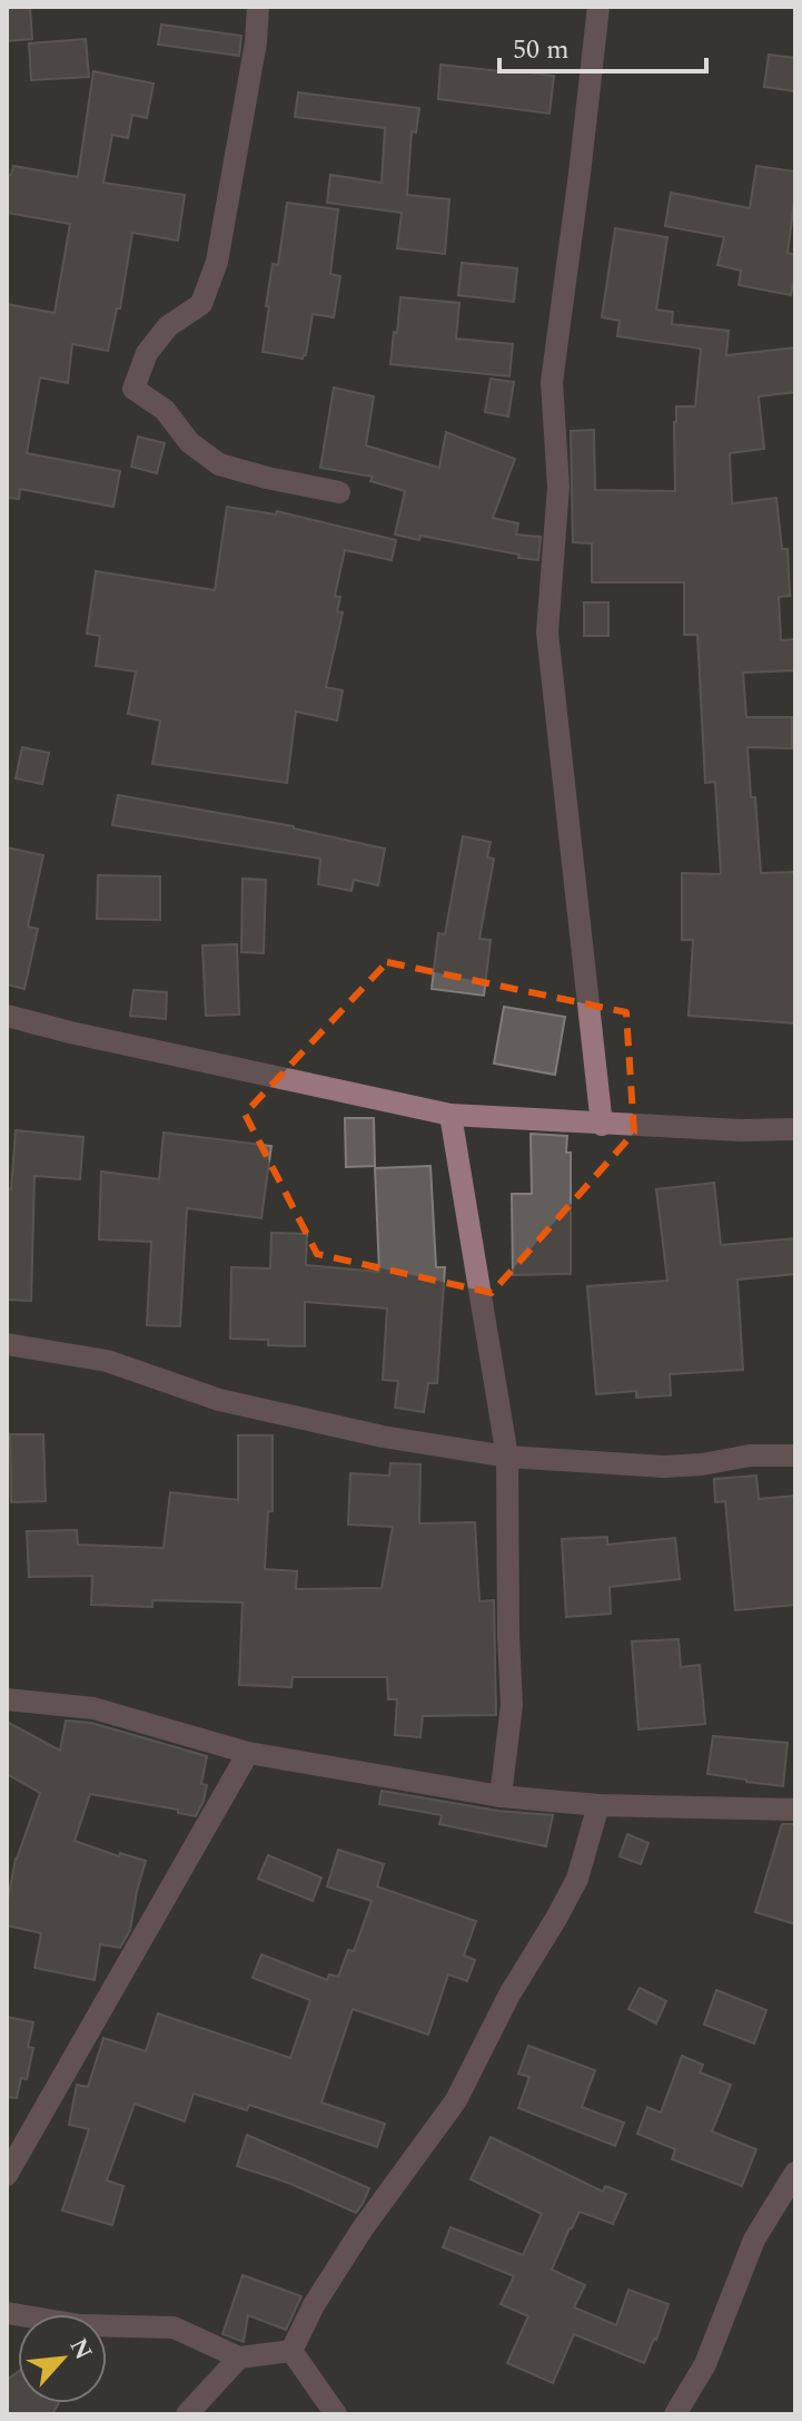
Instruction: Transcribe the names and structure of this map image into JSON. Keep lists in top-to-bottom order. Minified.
{"scale_bar":"50 m","north":"top right"}
